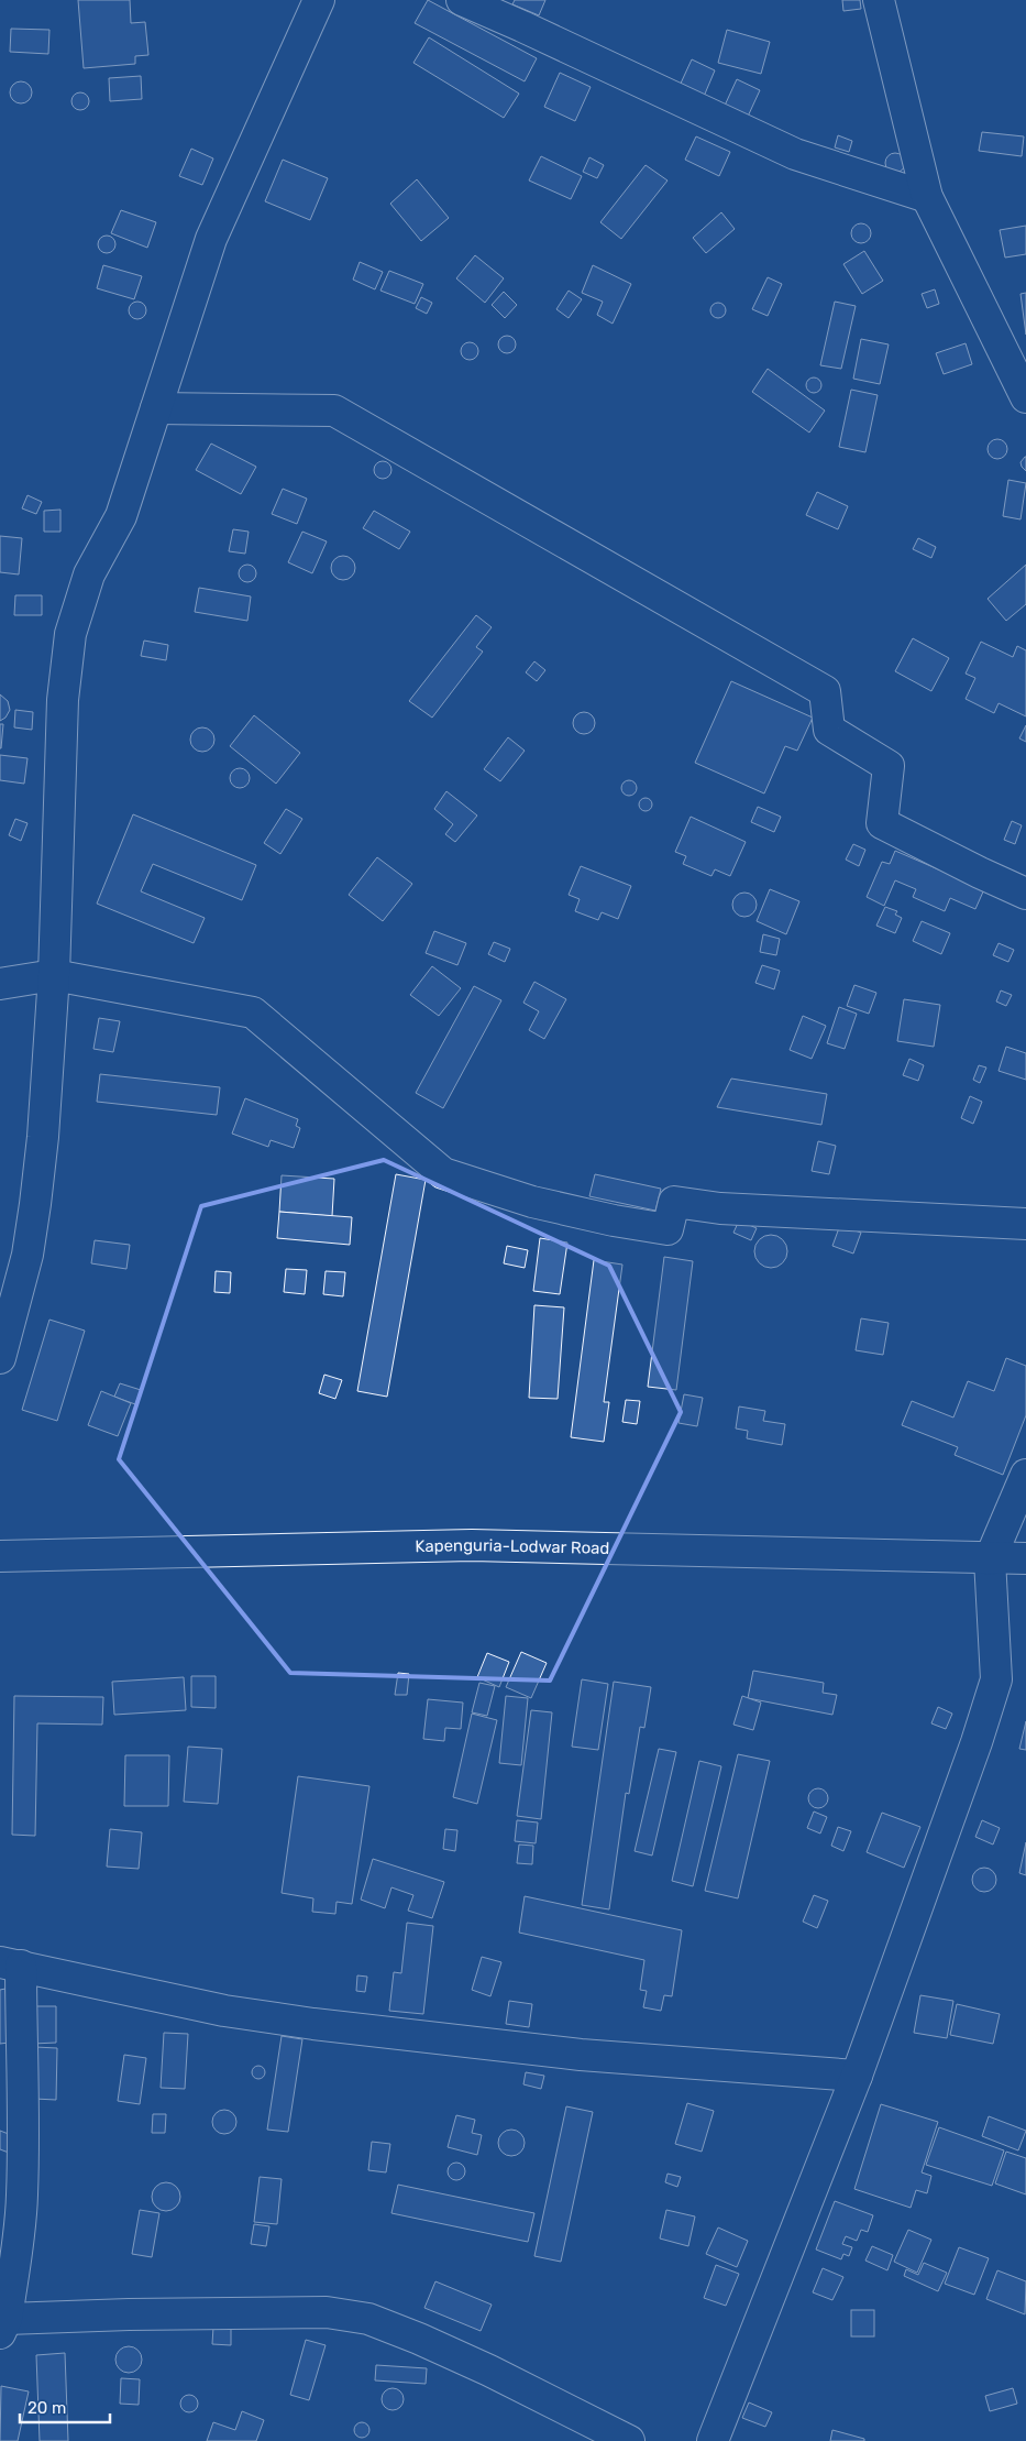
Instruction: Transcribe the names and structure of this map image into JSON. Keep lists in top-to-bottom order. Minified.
{"streets":{"main road":["Kapenguria-Lodwar Road"]},"scale_bar":"20 m"}
